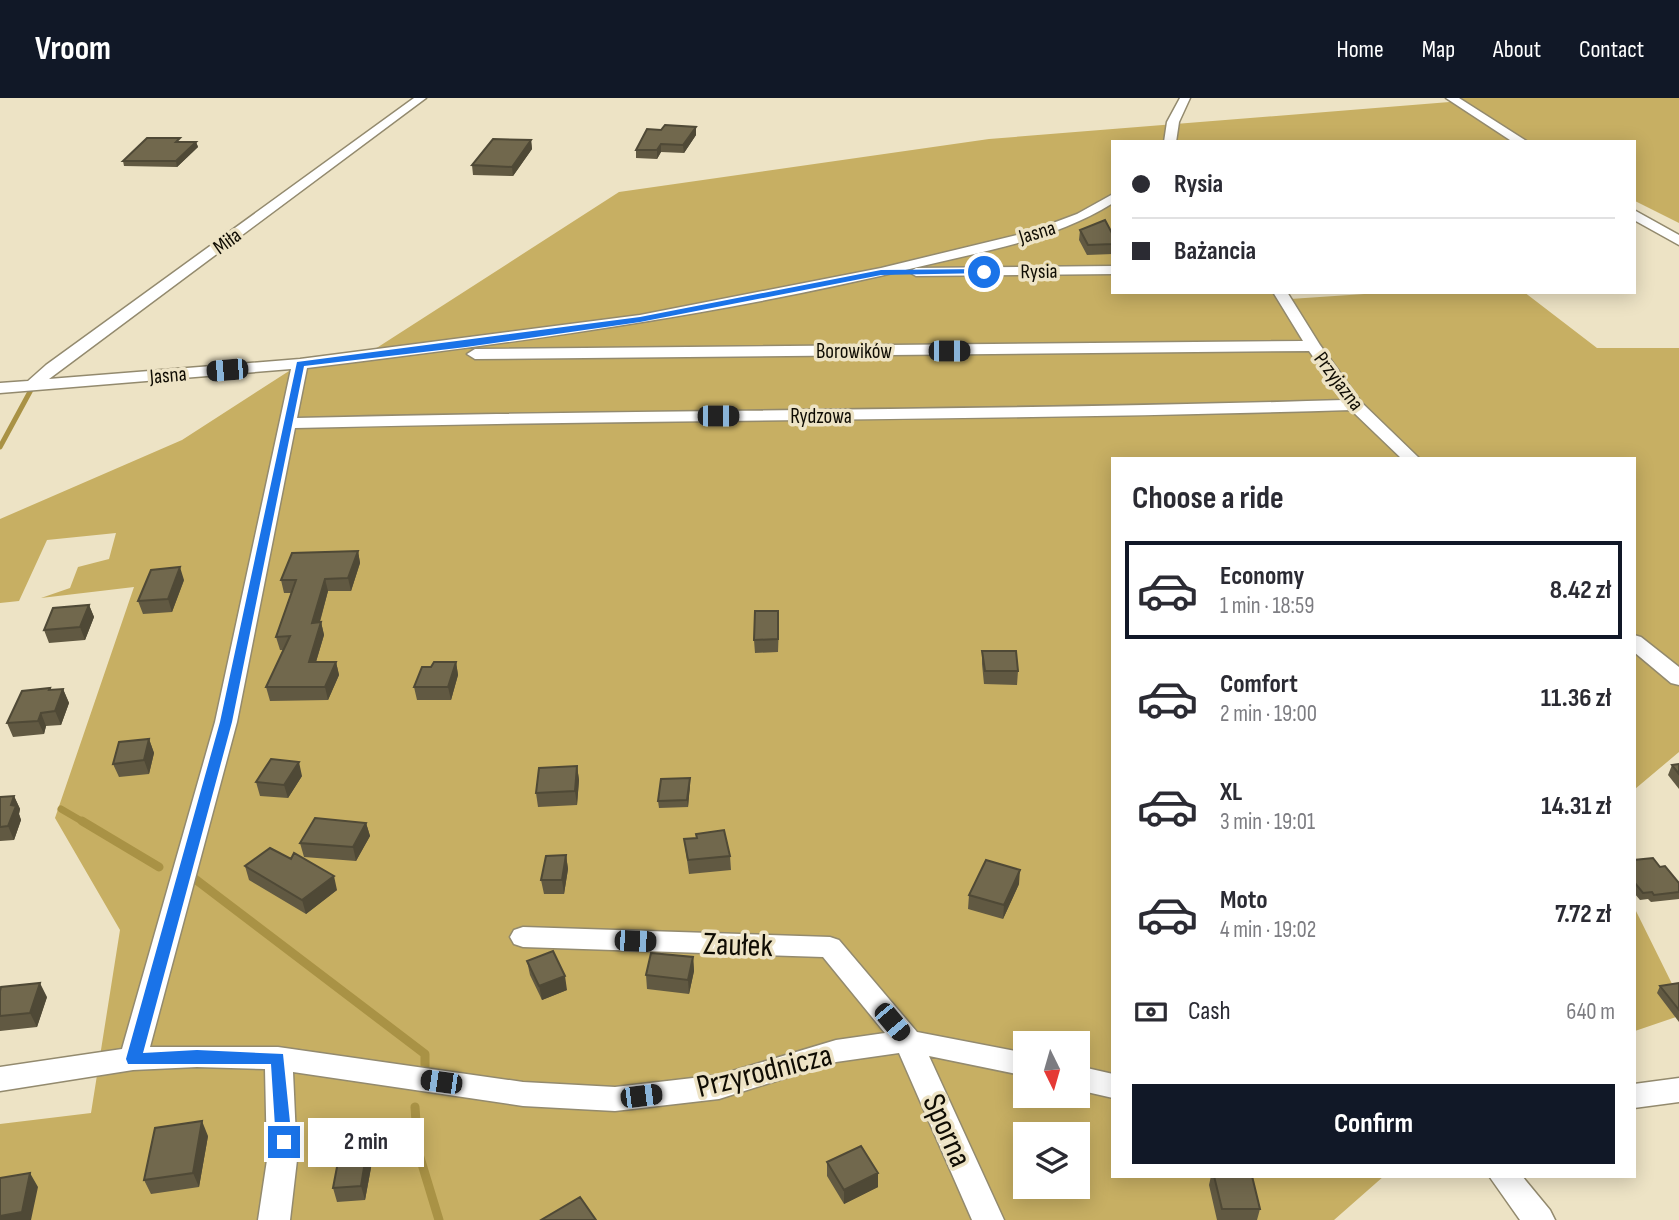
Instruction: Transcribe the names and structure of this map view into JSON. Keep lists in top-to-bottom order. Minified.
{"streets":{"street":["Jasna","Miła","Rysia","Borowików","Przyjazna","Rydzowa","Zaułek","Przyrodnicza","Sporna"]},"crossings":[["Jasna","Miła"],["Jasna","Rysia"],["Jasna","Borowików"],["Borowików","Przyjazna"],["Przyjazna","Rydzowa"],["Zaułek","Przyrodnicza"],["Zaułek","Sporna"],["Przyrodnicza","Sporna"]],"north":"bottom","page":{"header":"Vroom","nav":["Home","Map","About","Contact"],"banner":["Rysia","Bażancia"],"heading":"Choose a ride","list":[{"name":"Economy","note":"1 min · 18:59","value":"8.42 zł"},{"name":"Comfort","note":"2 min · 19:00","value":"11.36 zł"},{"name":"XL","note":"3 min · 19:01","value":"14.31 zł"},{"name":"Moto","note":"4 min · 19:02","value":"7.72 zł"}],"pay":["Cash","640 m"],"buttons":"Confirm","bubble":"2 min"}}
